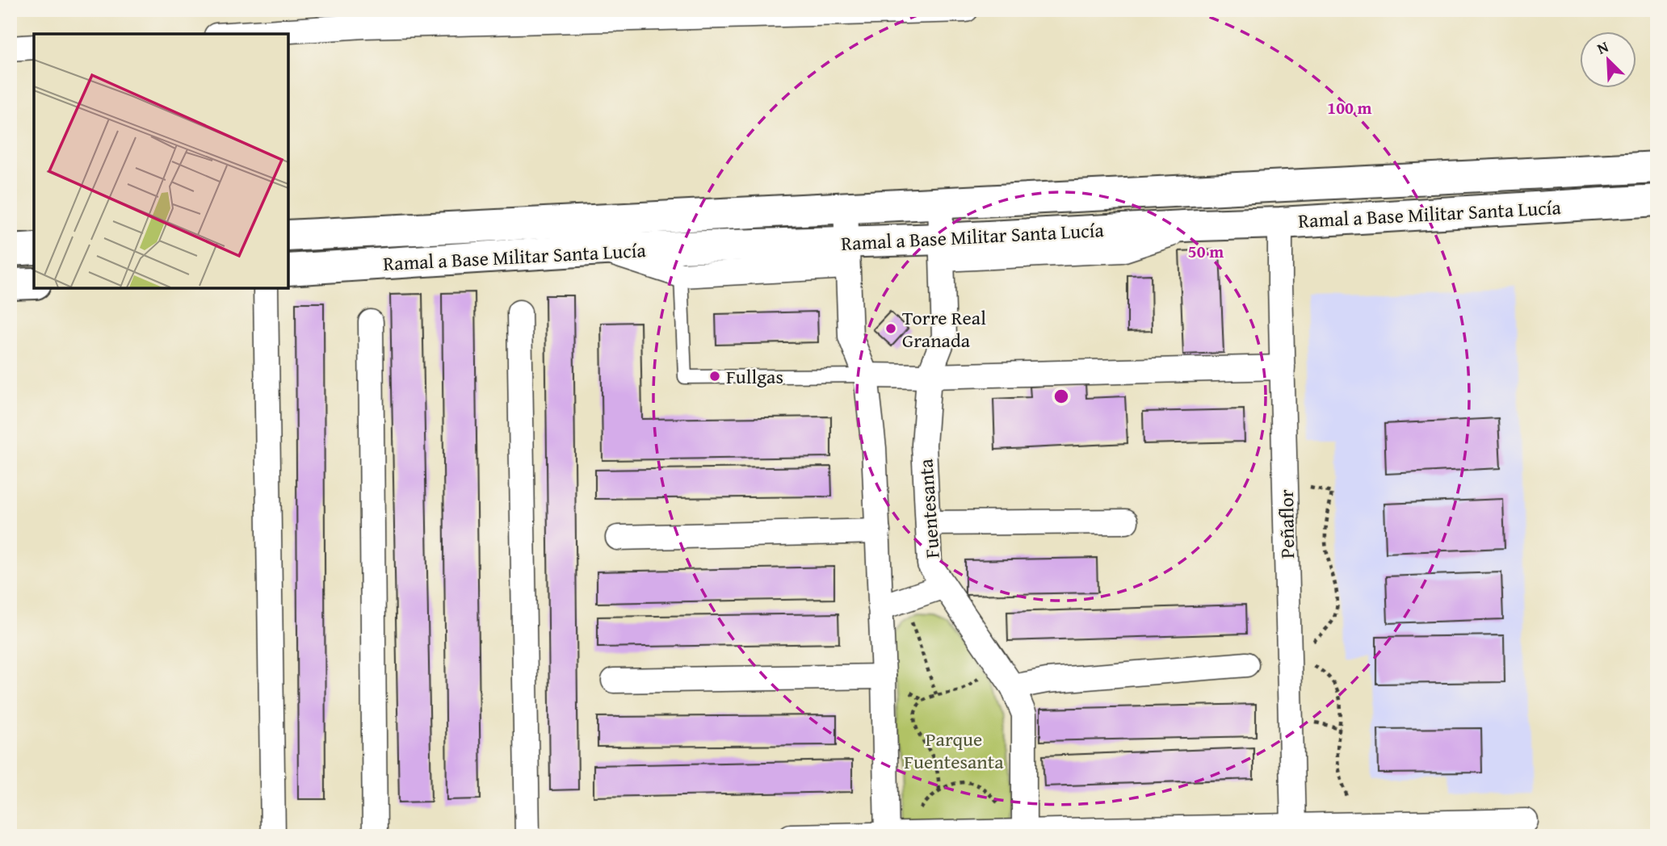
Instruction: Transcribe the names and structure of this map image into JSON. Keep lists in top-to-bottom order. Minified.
{"streets":{"main road":["Ramal a Base Militar Santa Lucía"],"street":["Fuentesanta","Peñaflor"]},"crossings":[["Ramal a Base Militar Santa Lucía","Fuentesanta"],["Ramal a Base Militar Santa Lucía","Peñaflor"]],"parks":["Parque Fuentesanta"],"places":["Torre Real Granada","Fullgas"],"north":"top left","rings":["100 m","50 m"]}
